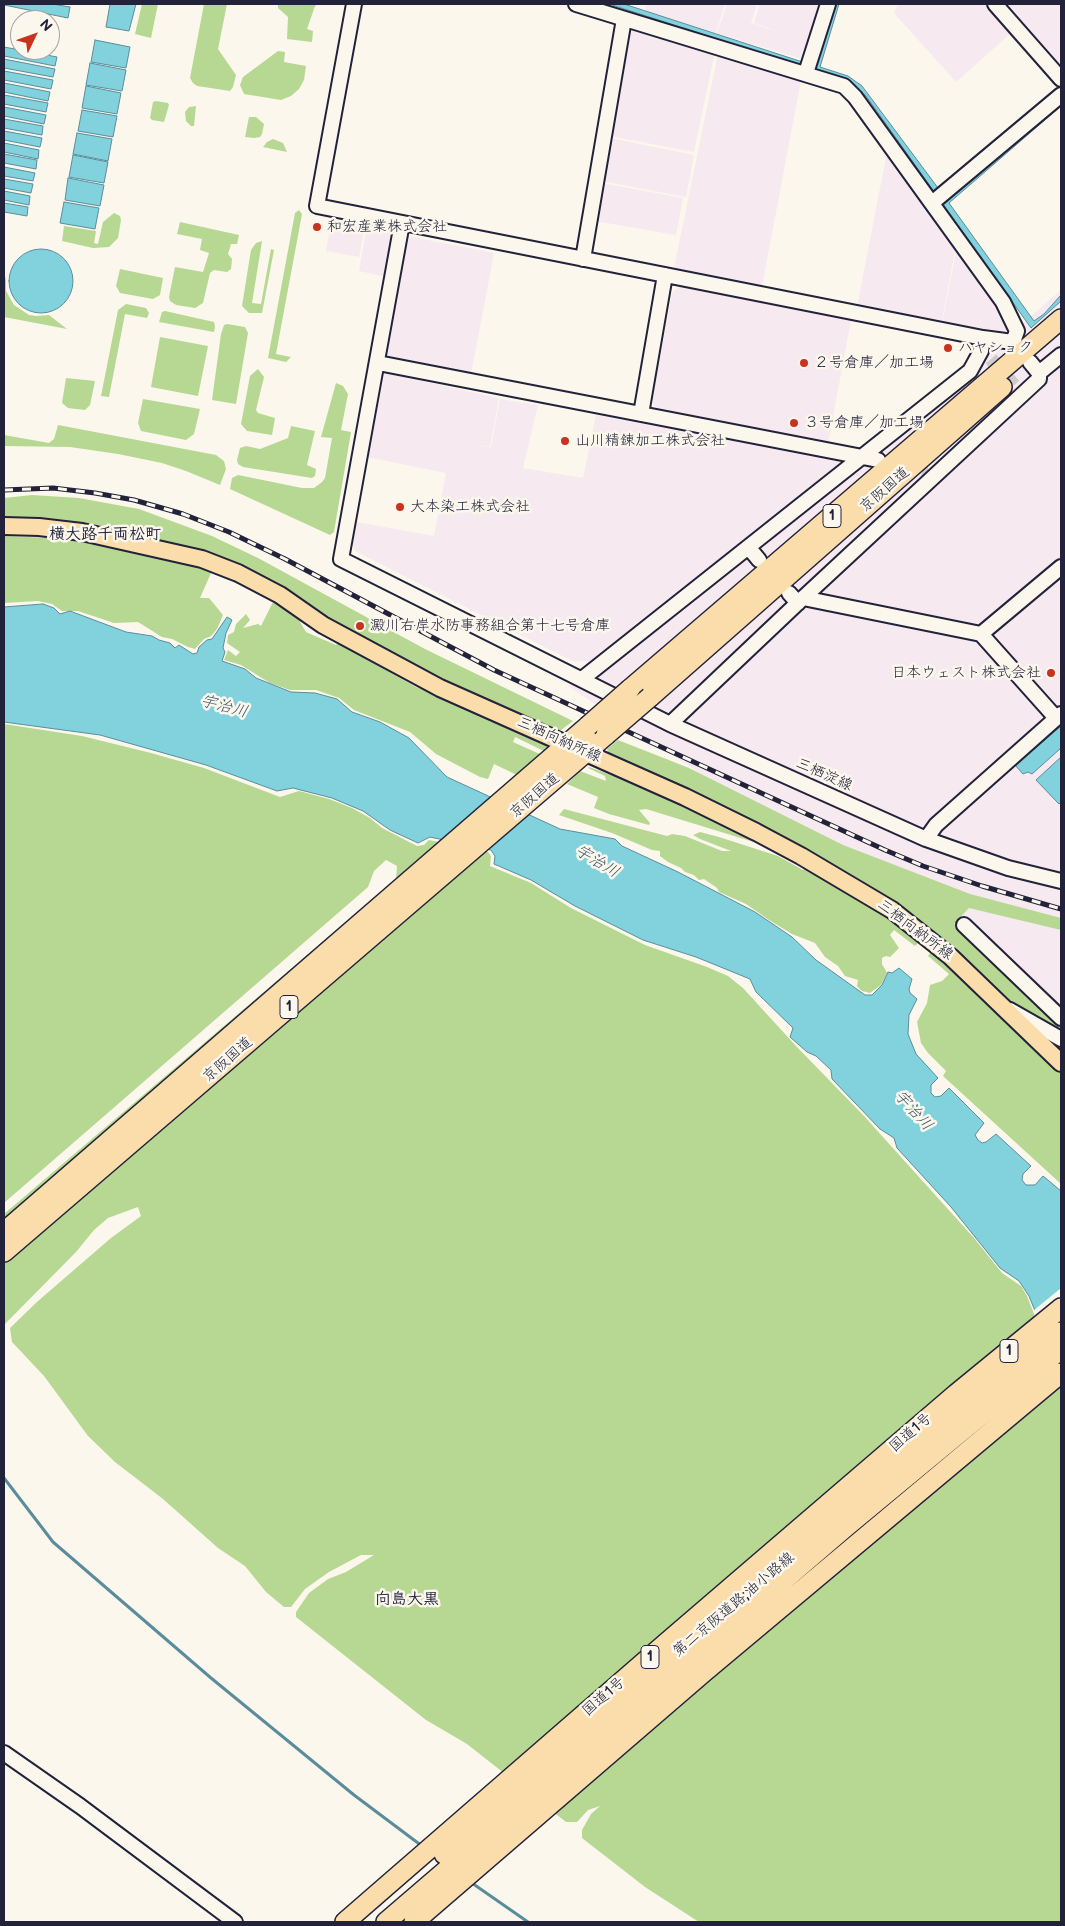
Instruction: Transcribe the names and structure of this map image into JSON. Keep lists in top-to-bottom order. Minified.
{"streets":{"highway":["京阪国道","1","国道1号","第二京阪道路;油小路線"],"main road":["三栖向納所線"],"street":["三栖淀線"]},"crossings":[["京阪国道","三栖向納所線"]],"districts":["横大路千両松町","向島大黒"],"water":["宇治川"],"places":["和宏産業株式会社","ハヤショク","２号倉庫／加工場","３号倉庫／加工場","山川精錬加工株式会社","大本染工株式会社","澱川右岸水防事務組合第十七号倉庫","日本ウェスト株式会社"],"north":"top right"}
